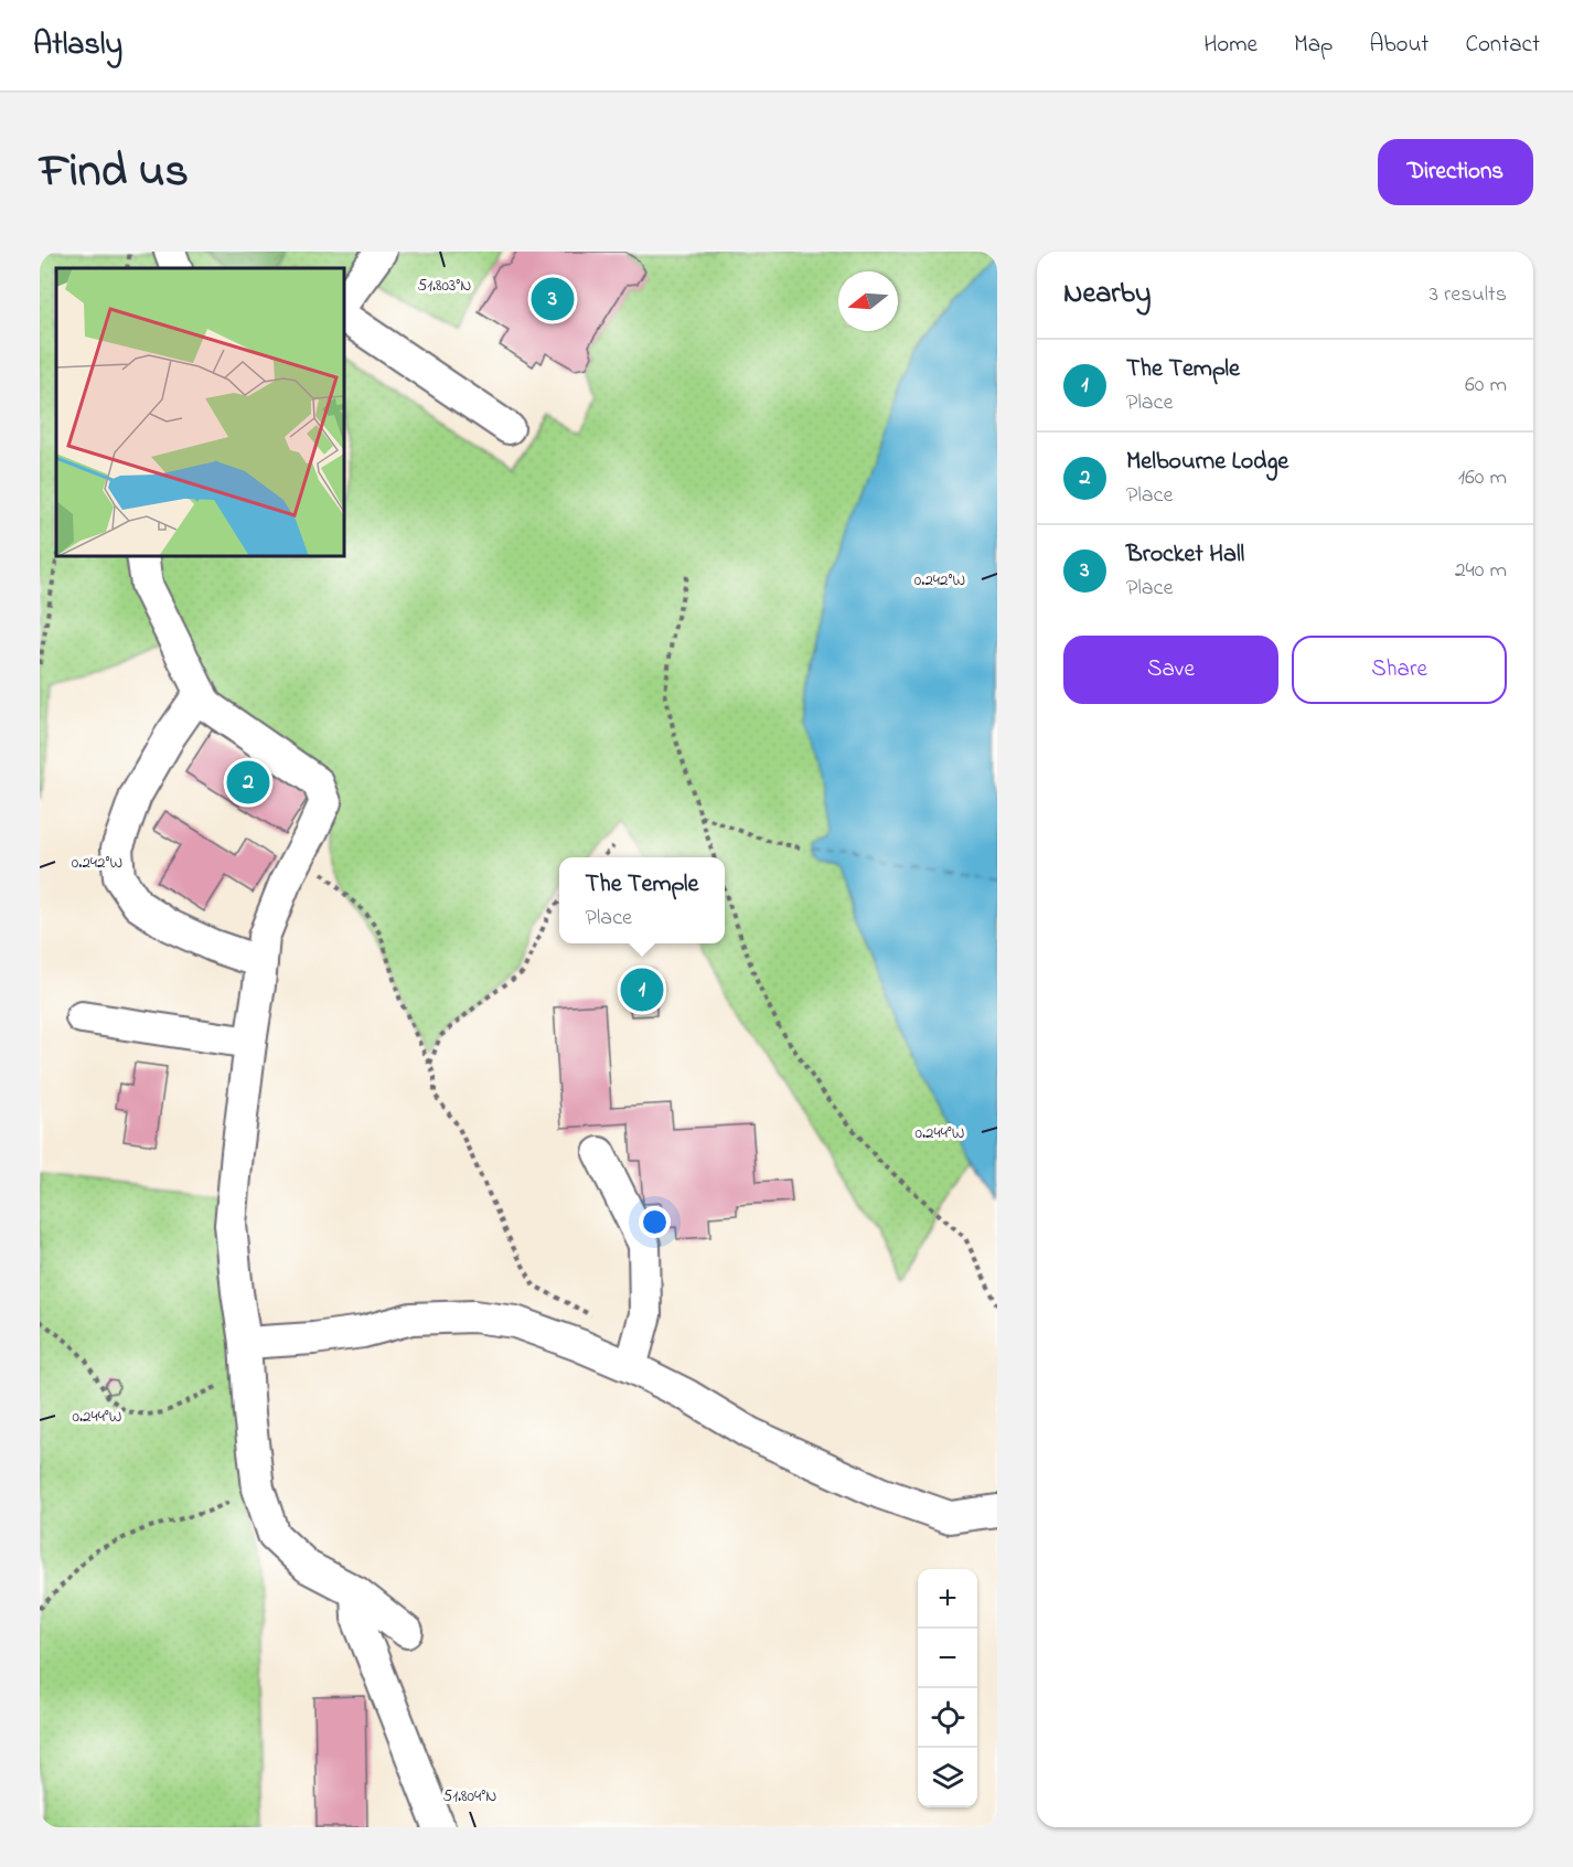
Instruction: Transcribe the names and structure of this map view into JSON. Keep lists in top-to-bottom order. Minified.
{"north":"left","page":{"header":"Atlasly","nav":["Home","Map","About","Contact"],"title":"Find us","buttons":["Directions",["Save","Share"]],"heading":["Nearby","3 results"],"pins":["3","2","1"],"list":[{"mark":"1","name":"The Temple","note":"Place","value":"60 m"},{"mark":"2","name":"Melbourne Lodge","note":"Place","value":"160 m"},{"mark":"3","name":"Brocket Hall","note":"Place","value":"240 m"}],"popup":["The Temple","Place"],"map_buttons":["+","−"]},"coordinates":["51.803°N","0.242°W","0.244°W","51.804°N"]}
